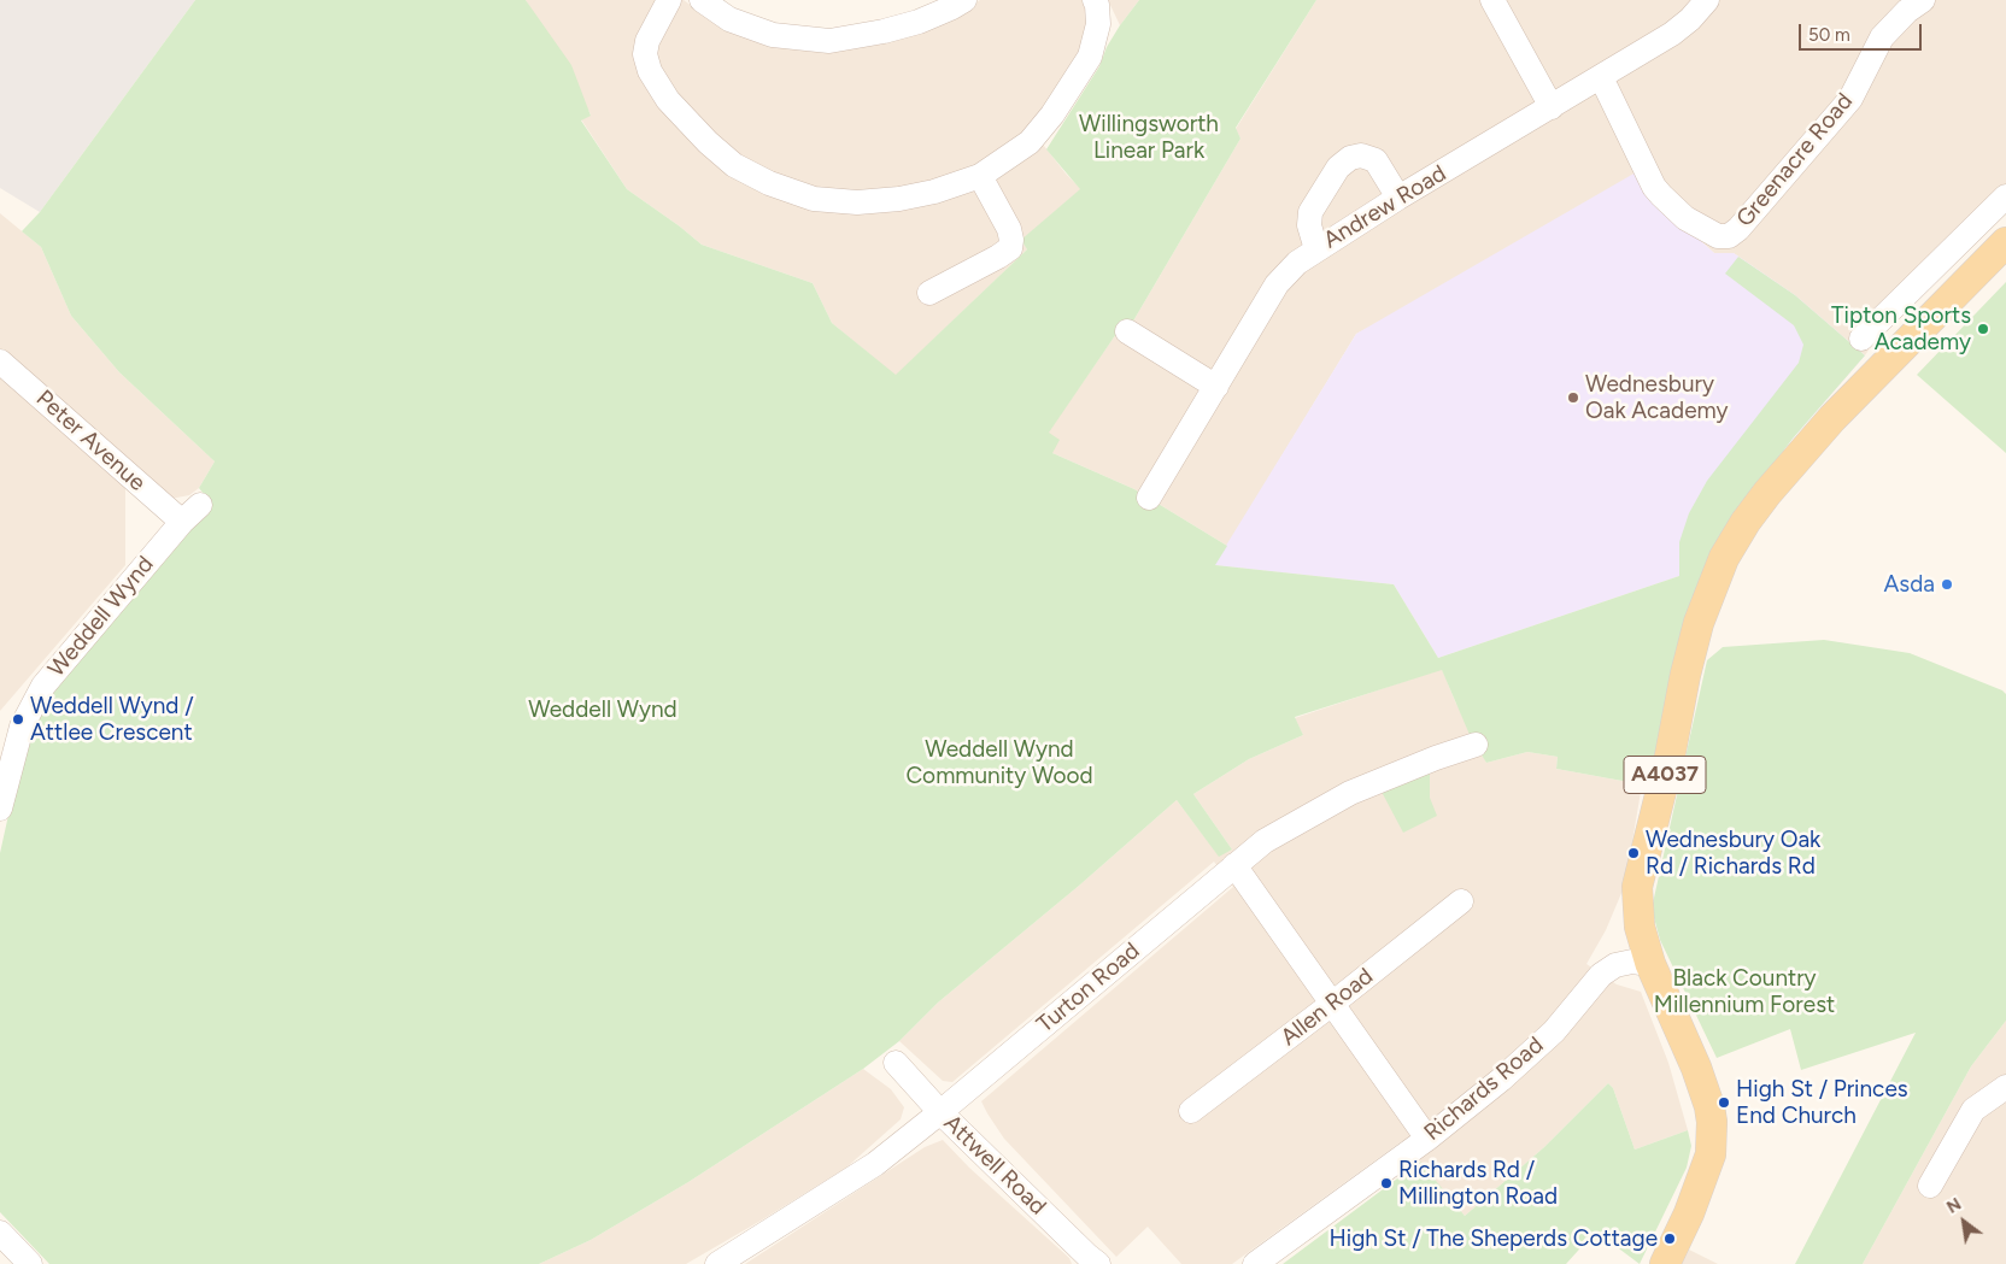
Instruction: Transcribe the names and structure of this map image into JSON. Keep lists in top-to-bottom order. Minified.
{"streets":{"main road":["A4037"],"street":["Greenacre Road","Andrew Road","Peter Avenue","Weddell Wynd","Turton Road","Allen Road","Richards Road","Attwell Road"]},"crossings":[["Greenacre Road","Andrew Road"],["Peter Avenue","Weddell Wynd"],["A4037","Richards Road"],["Turton Road","Attwell Road"]],"parks":["Willingsworth Linear Park","Weddell Wynd","Weddell Wynd Community Wood","Black Country Millennium Forest"],"places":["Tipton Sports Academy","Wednesbury Oak Academy","Asda","Weddell Wynd / Attlee Crescent","Wednesbury Oak Rd / Richards Rd","High St / Princes End Church","Richards Rd / Millington Road","High St / The Sheperds Cottage"],"scale_bar":"50 m","north":"top left"}
